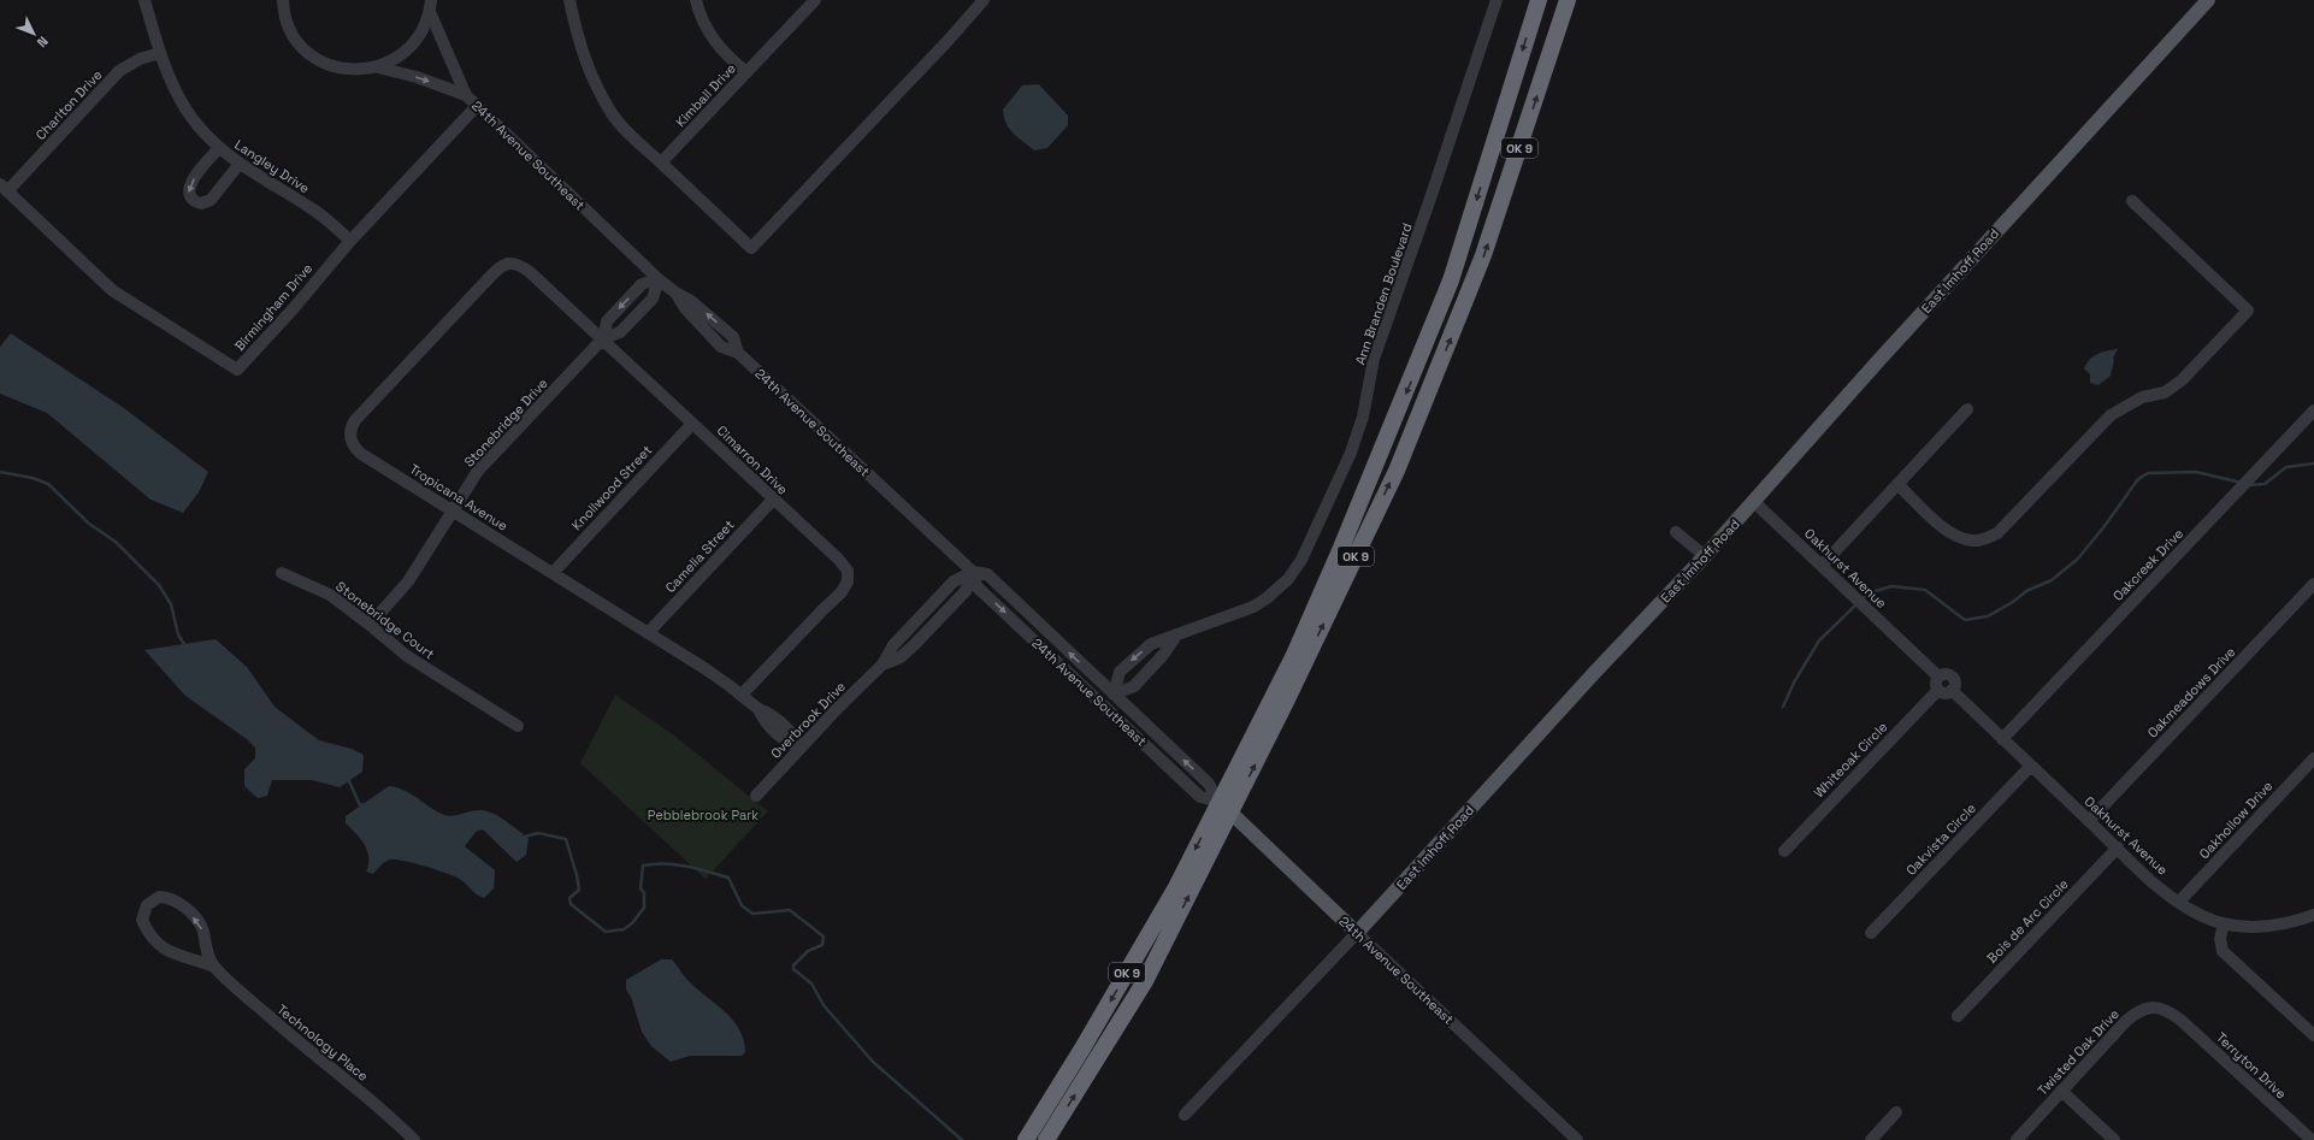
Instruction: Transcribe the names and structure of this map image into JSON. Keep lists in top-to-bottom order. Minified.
{"streets":{"highway":["OK 9"],"main road":["24th Avenue Southeast","East Imhoff Road"],"street":["Kimball Drive","Charlton Drive","Langley Drive","Ann Branden Boulevard","Birmingham Drive","Stonebridge Drive","Cimarron Drive","Knollwood Street","Tropicana Avenue","Camelia Street","Oakcreek Drive","Oakhurst Avenue","Stonebridge Court","Oakmeadows Drive","Overbrook Drive","Whiteoak Circle","Oakhollow Drive","Oakvista Circle","Bois de Arc Circle","Technology Place","Twisted Oak Drive","Terryton Drive"]},"crossings":[["Charlton Drive","Langley Drive"],["Charlton Drive","Birmingham Drive"],["OK 9","24th Avenue Southeast"],["24th Avenue Southeast","East Imhoff Road"],["24th Avenue Southeast","Ann Branden Boulevard"],["24th Avenue Southeast","Birmingham Drive"],["24th Avenue Southeast","Stonebridge Drive"],["24th Avenue Southeast","Overbrook Drive"],["Langley Drive","Birmingham Drive"],["East Imhoff Road","Oakhurst Avenue"],["Stonebridge Drive","Cimarron Drive"],["Stonebridge Drive","Tropicana Avenue"],["Stonebridge Drive","Stonebridge Court"],["Cimarron Drive","Knollwood Street"],["Cimarron Drive","Tropicana Avenue"],["Cimarron Drive","Camelia Street"],["Knollwood Street","Tropicana Avenue"],["Tropicana Avenue","Camelia Street"],["Tropicana Avenue","Overbrook Drive"],["Oakcreek Drive","Oakhurst Avenue"],["Oakhurst Avenue","Oakmeadows Drive"],["Oakhurst Avenue","Whiteoak Circle"],["Oakhurst Avenue","Oakhollow Drive"],["Oakhurst Avenue","Oakvista Circle"],["Oakhurst Avenue","Bois de Arc Circle"],["Twisted Oak Drive","Terryton Drive"]],"parks":["Pebblebrook Park"],"north":"bottom right"}
